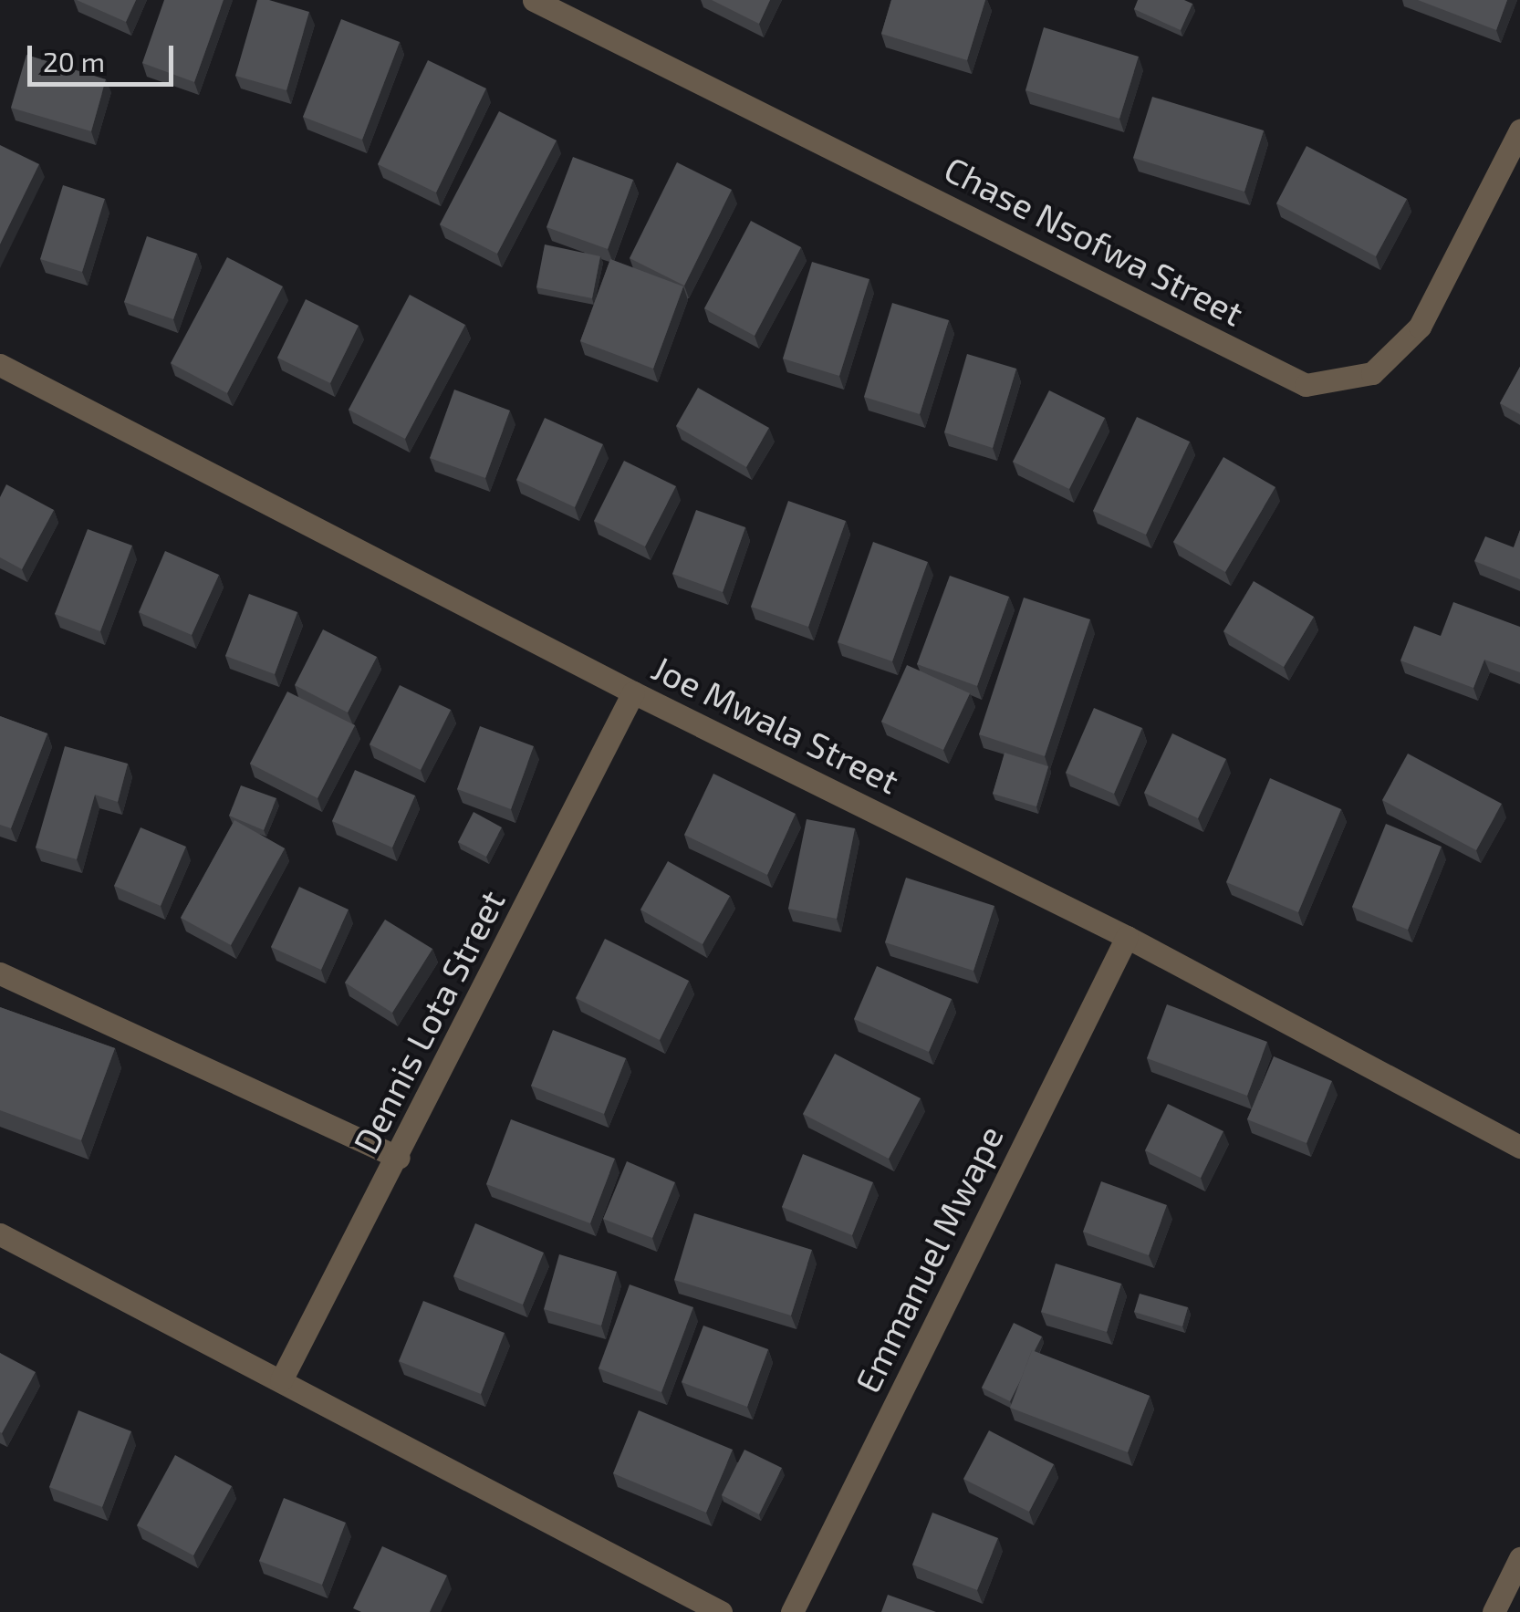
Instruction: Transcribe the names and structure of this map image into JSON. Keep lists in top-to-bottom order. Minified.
{"streets":{"street":["Chase Nsofwa Street","Joe Mwala Street","Dennis Lota Street","Emmanuel Mwape"]},"crossings":[["Joe Mwala Street","Dennis Lota Street"],["Joe Mwala Street","Emmanuel Mwape"]],"scale_bar":"20 m"}
